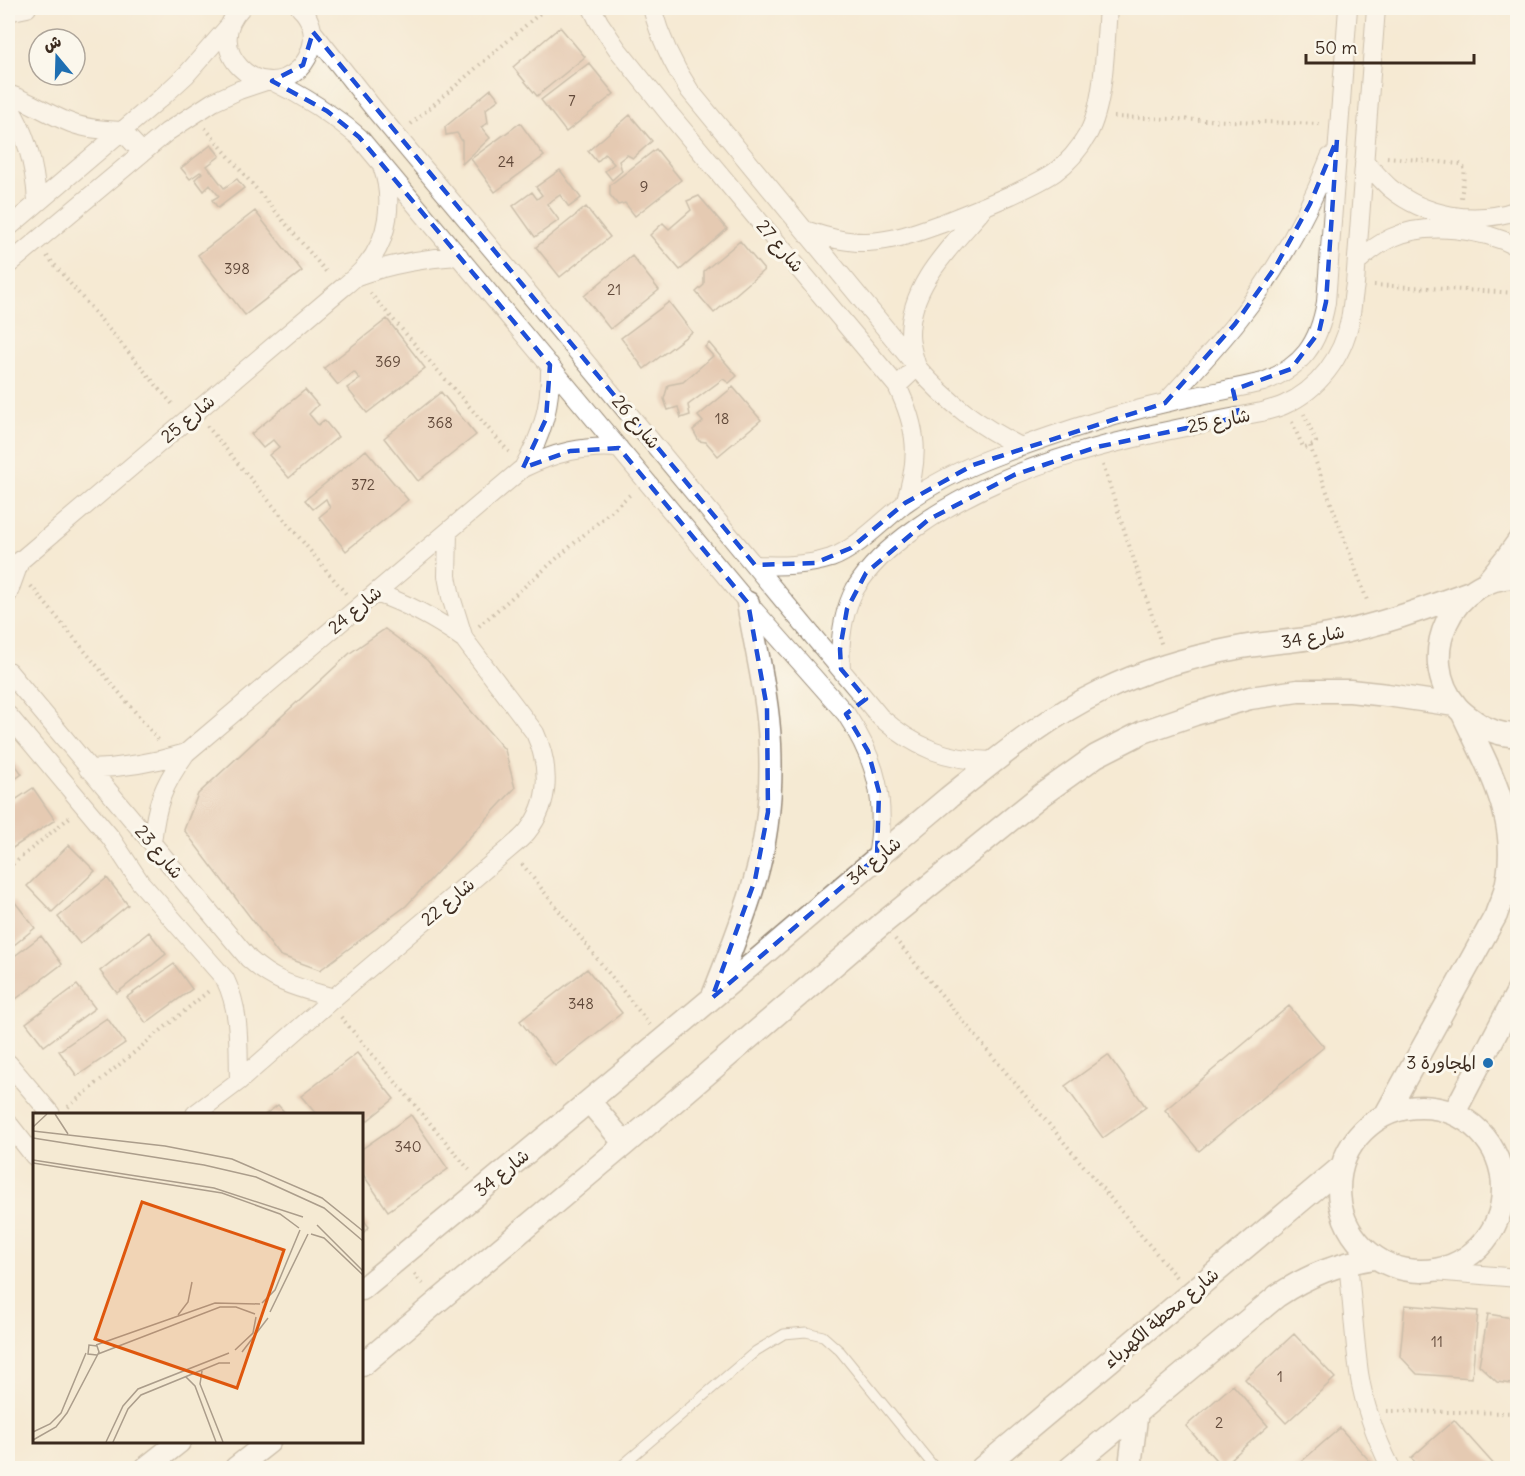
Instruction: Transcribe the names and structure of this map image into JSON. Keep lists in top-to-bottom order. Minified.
{"streets":{"street":["شارع 27","شارع 25","شارع 26","شارع 24","شارع 34","شارع 23","شارع 22","شارع محطة الكهرباء"]},"crossings":[["شارع 27","شارع 25"],["شارع 25","شارع 26"],["شارع 26","شارع 24"],["شارع 26","شارع 34"],["شارع 24","شارع 23"],["شارع 24","شارع 22"],["شارع 23","شارع 22"]],"places":["المجاورة 3"],"house_numbers":["7","24","9","398","21","369","18","368","372","348","340","11","1","2"],"scale_bar":"50 m","north":"top"}
